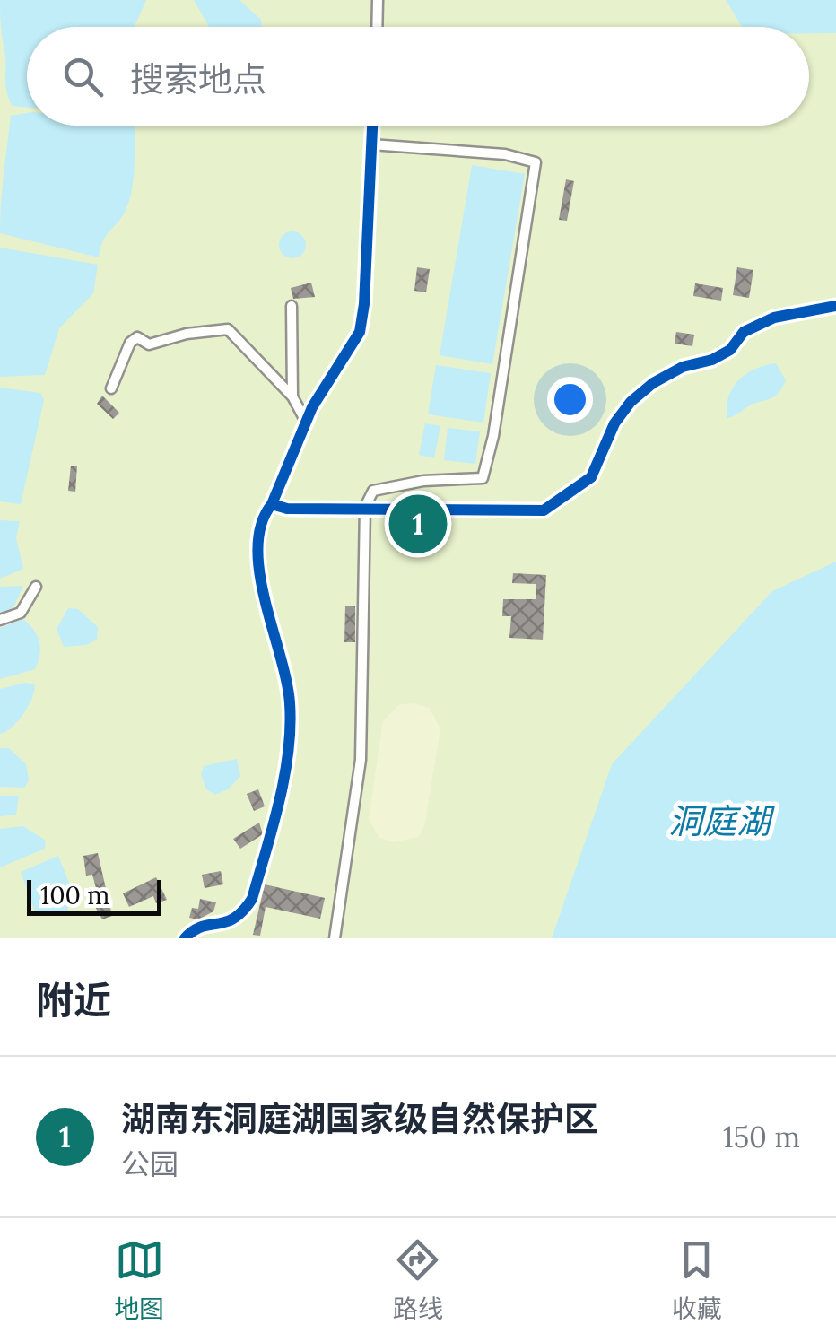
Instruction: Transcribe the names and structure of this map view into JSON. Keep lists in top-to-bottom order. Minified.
{"water":["洞庭湖"],"scale_bar":"100 m","page":{"search":"搜索地点","pins":"1","scale":"100 m","heading":"附近","list":[{"mark":"1","name":"湖南东洞庭湖国家级自然保护区","note":"公园","value":"150 m"}],"nav":["地图","路线","收藏"]}}
